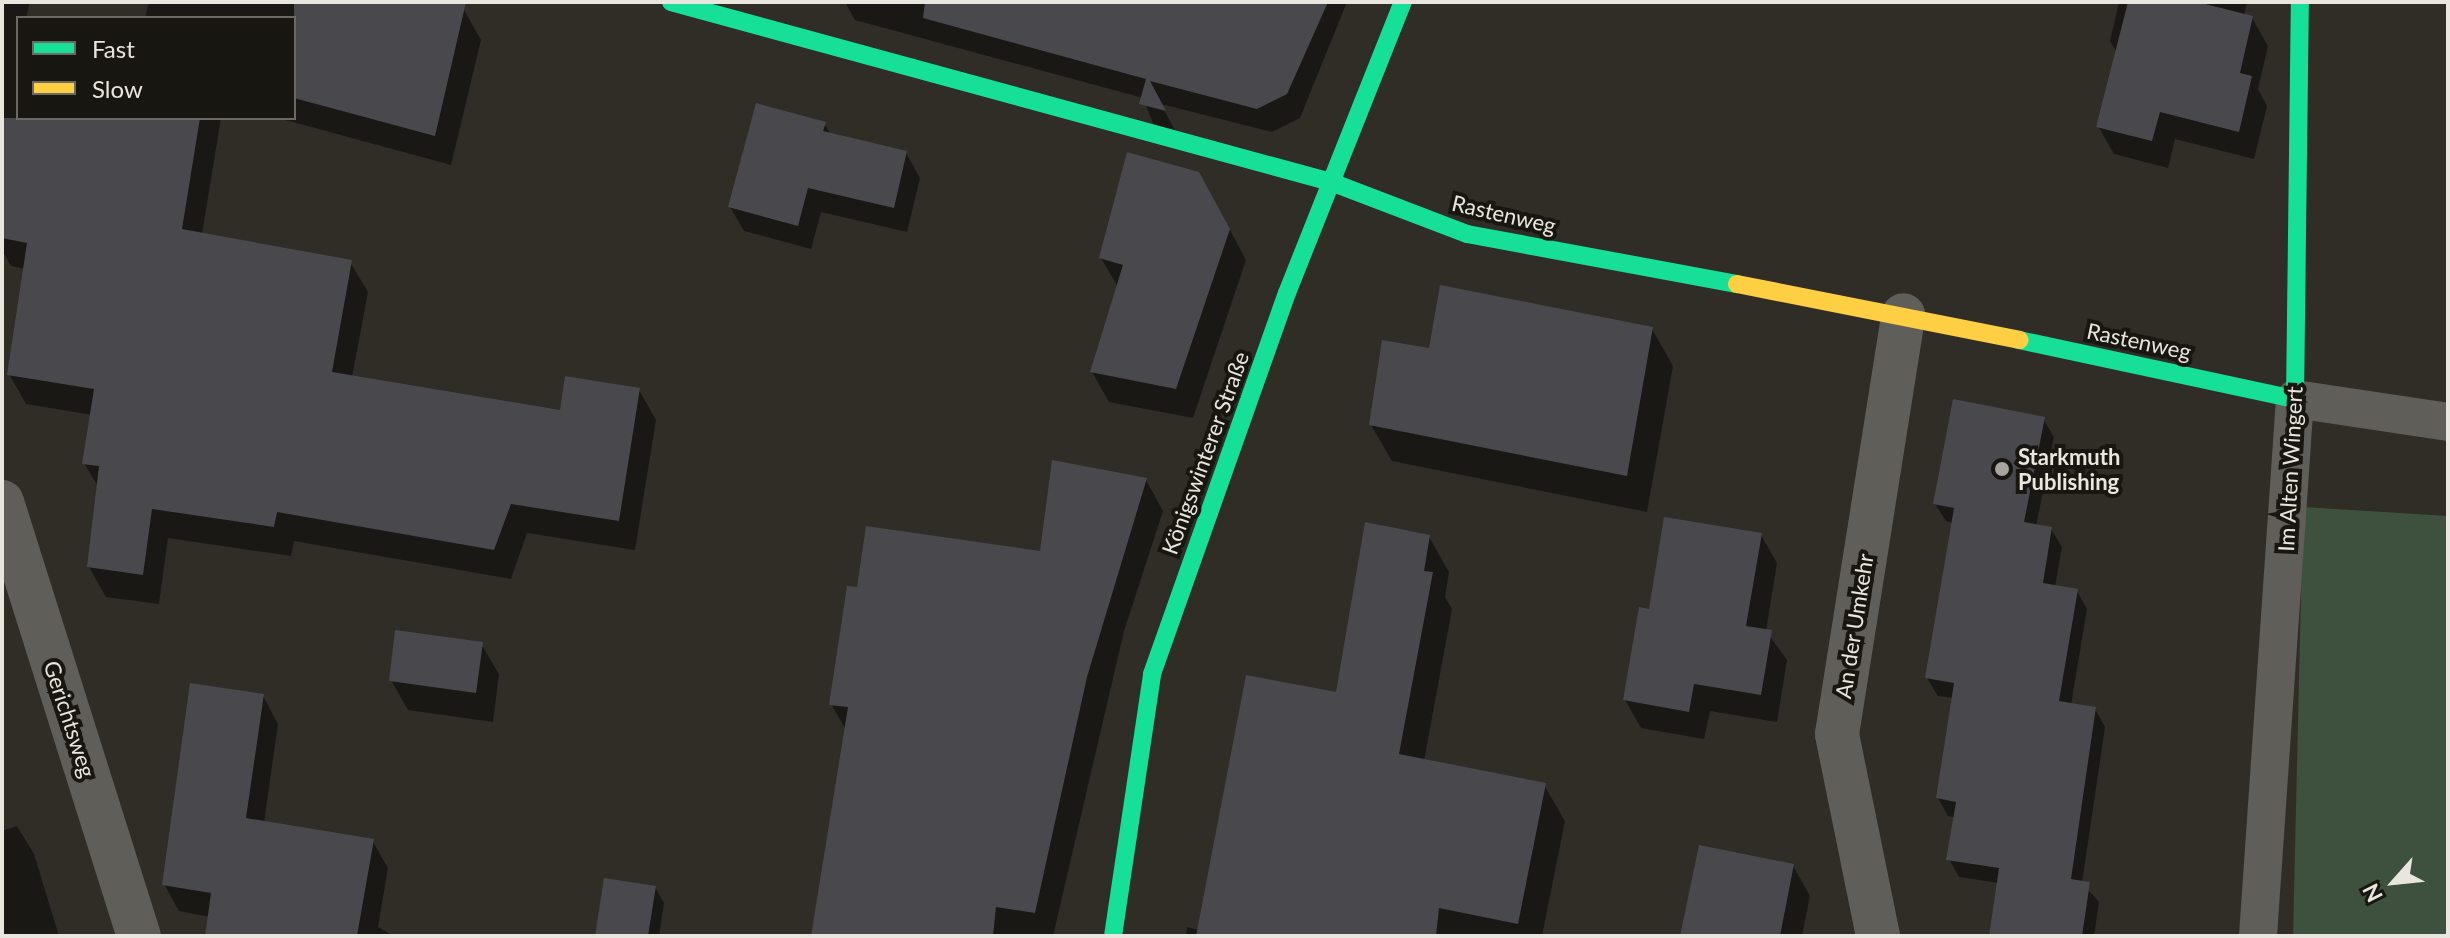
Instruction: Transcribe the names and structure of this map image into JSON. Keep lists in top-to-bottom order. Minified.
{"streets":{"street":["Rastenweg","Königswinterer Straße","Im Alten Wingert","An der Umkehr","Gerichtsweg"]},"crossings":[["Rastenweg","Königswinterer Straße"],["Rastenweg","Im Alten Wingert"],["Rastenweg","An der Umkehr"]],"places":["Starkmuth Publishing"],"legend":["Fast","Slow"],"north":"bottom left"}
